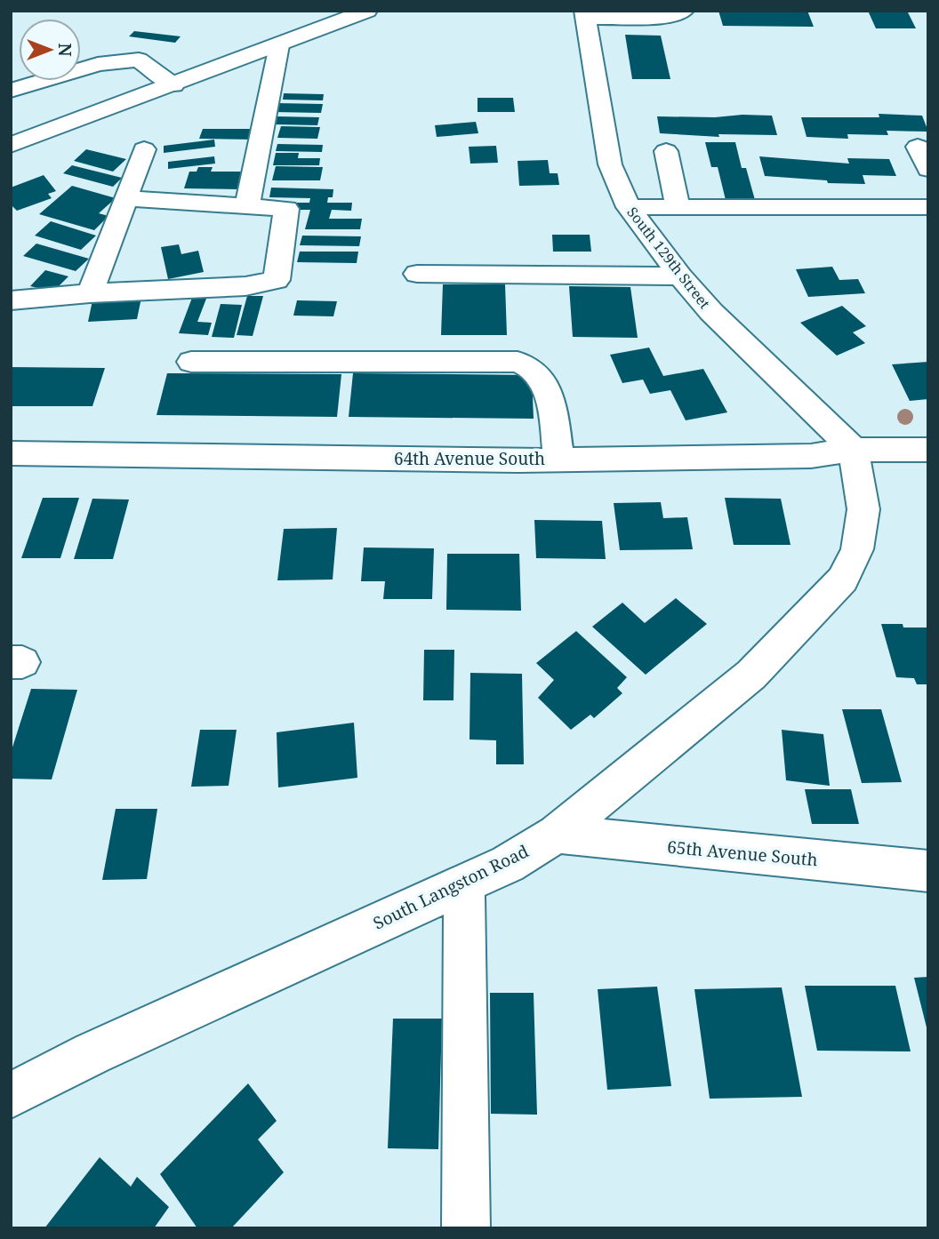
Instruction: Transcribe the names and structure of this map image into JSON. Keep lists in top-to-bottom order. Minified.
{"streets":{"street":["South 129th Street","64th Avenue South","65th Avenue South","South Langston Road"]},"crossings":[["South 129th Street","64th Avenue South"],["South 129th Street","South Langston Road"],["64th Avenue South","South Langston Road"],["65th Avenue South","South Langston Road"]],"north":"right"}
